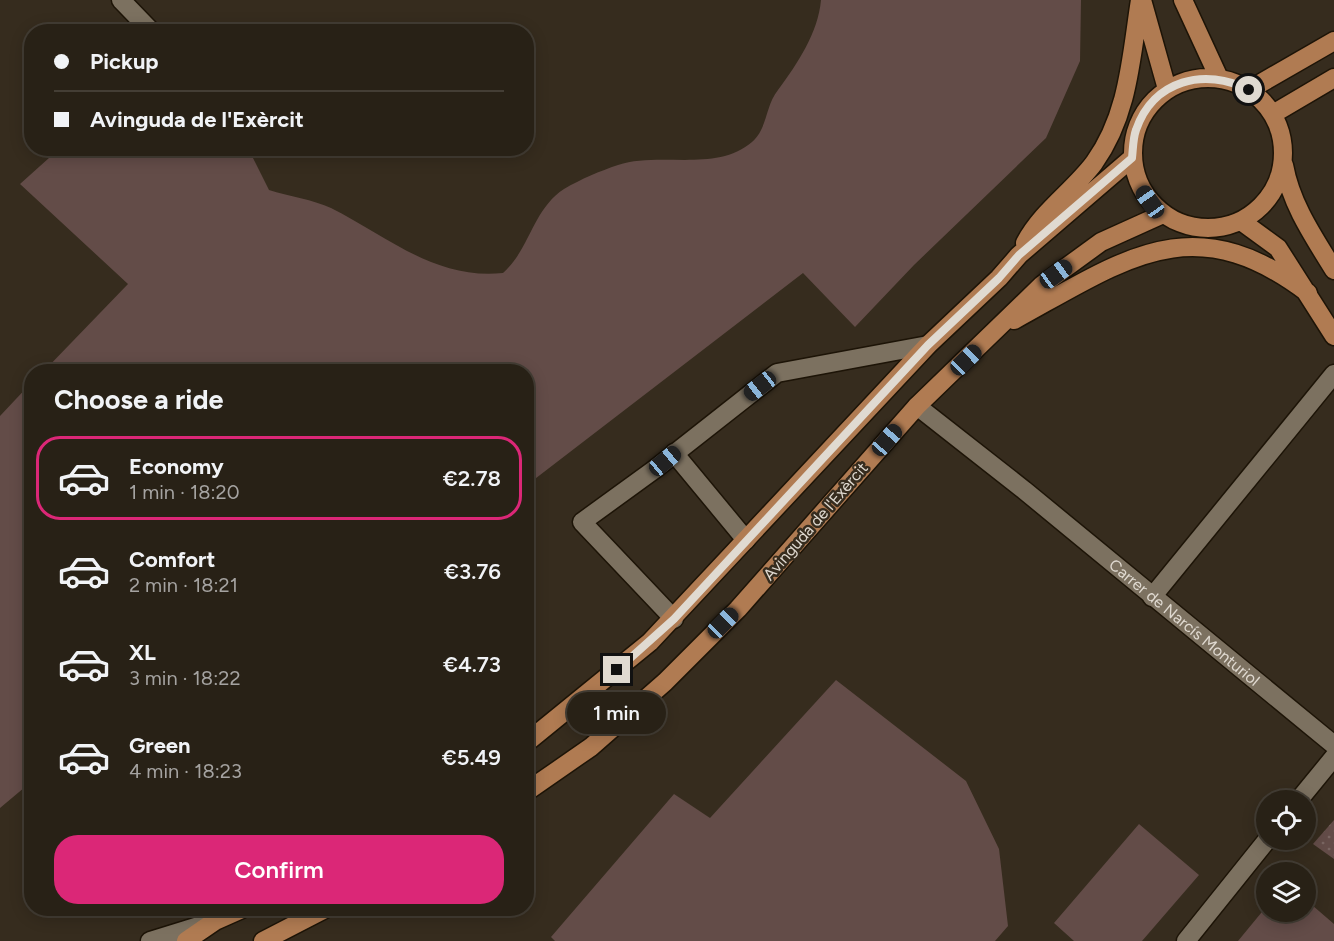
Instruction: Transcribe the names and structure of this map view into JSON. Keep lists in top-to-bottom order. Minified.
{"streets":{"main road":["Avinguda de l'Exèrcit"],"street":["Carrer de Narcís Monturiol"]},"crossings":[["Avinguda de l'Exèrcit","Carrer de Narcís Monturiol"]],"page":{"banner":["Pickup","Avinguda de l'Exèrcit"],"heading":"Choose a ride","list":[{"name":"Economy","note":"1 min · 18:20","value":"€2.78"},{"name":"Comfort","note":"2 min · 18:21","value":"€3.76"},{"name":"XL","note":"3 min · 18:22","value":"€4.73"},{"name":"Green","note":"4 min · 18:23","value":"€5.49"}],"bubble":"1 min","buttons":"Confirm"}}
